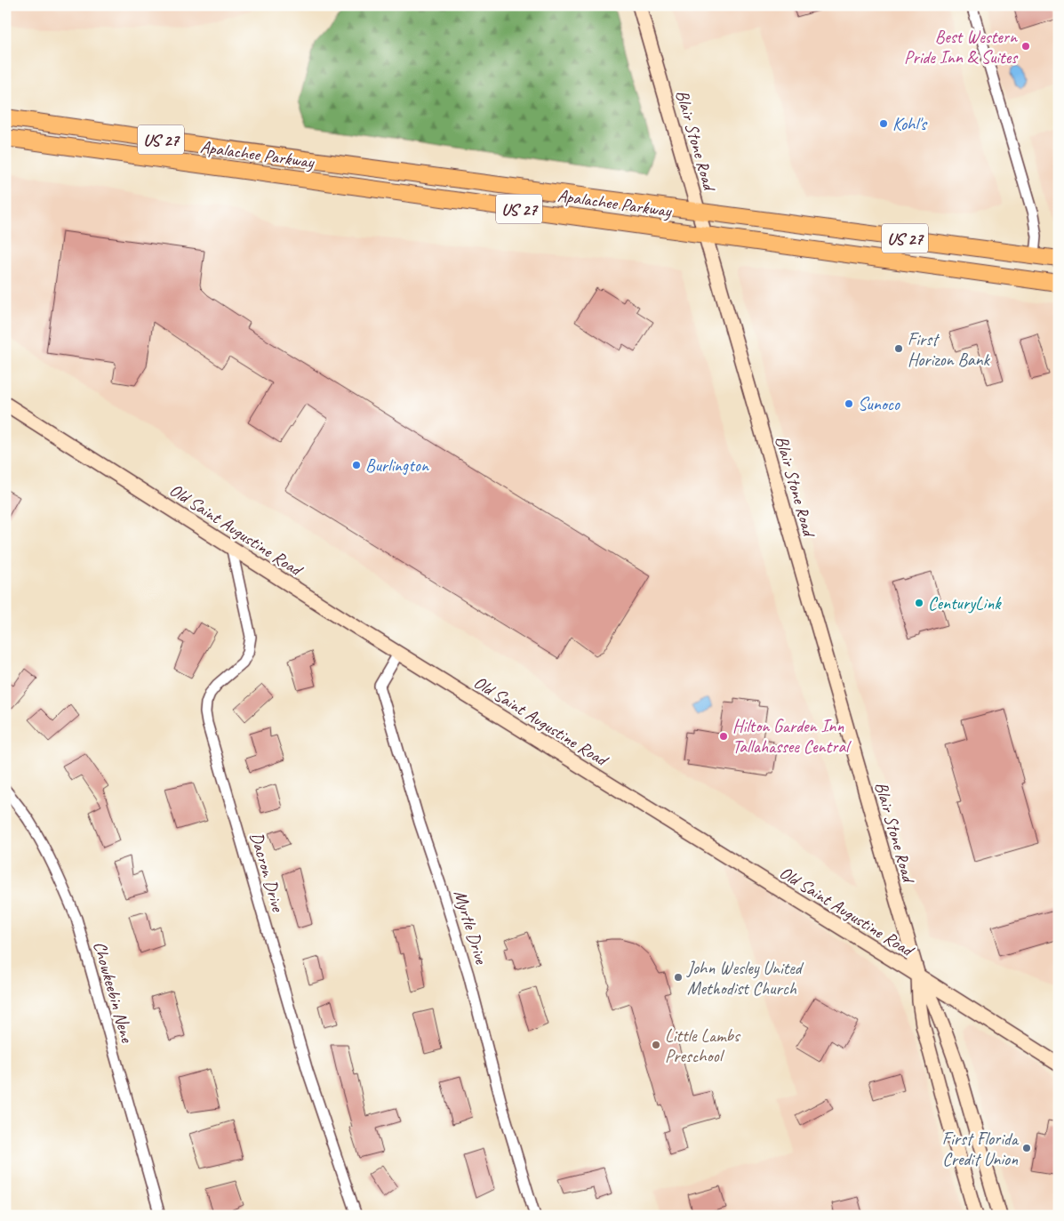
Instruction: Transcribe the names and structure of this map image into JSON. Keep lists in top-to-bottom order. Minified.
{"streets":{"main road":["US 27","Blair Stone Road","Apalachee Parkway","Old Saint Augustine Road"],"street":["Dacron Drive","Myrtle Drive","Chowkeebin Nene"]},"crossings":[["Blair Stone Road","Apalachee Parkway"],["Blair Stone Road","Old Saint Augustine Road"],["Old Saint Augustine Road","Dacron Drive"],["Old Saint Augustine Road","Myrtle Drive"]],"places":["Best Western Pride Inn & Suites","Kohl's","First Horizon Bank","Sunoco","Burlington","CenturyLink","Hilton Garden Inn Tallahassee Central","John Wesley United Methodist Church","Little Lambs Preschool","First Florida Credit Union"]}
